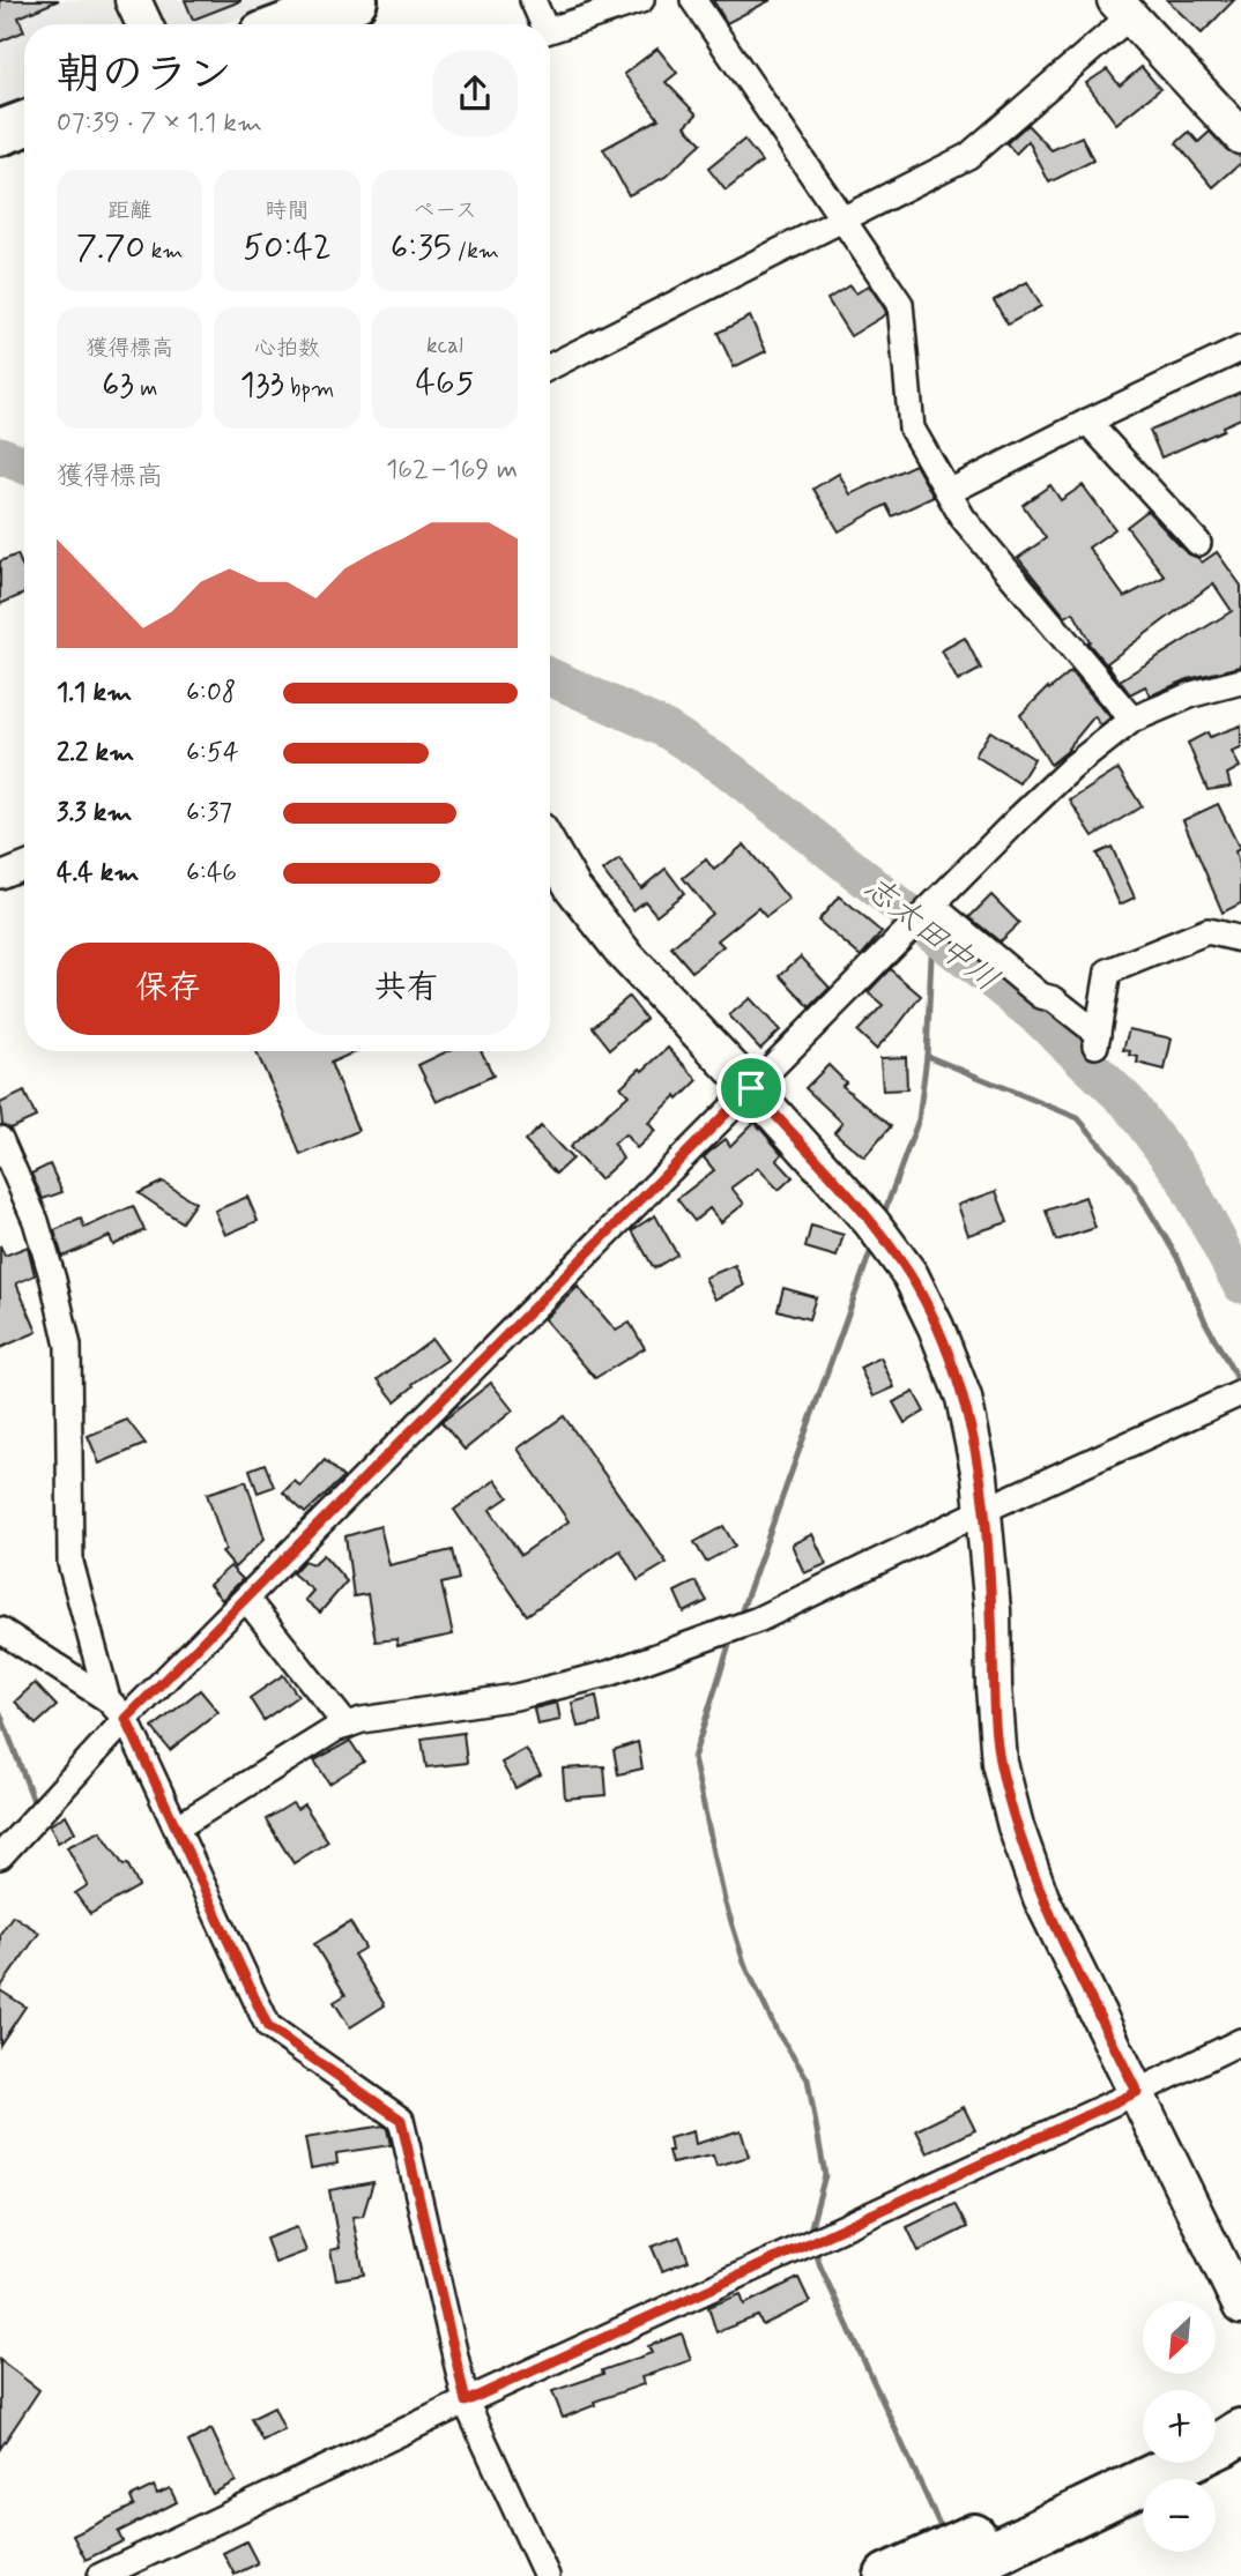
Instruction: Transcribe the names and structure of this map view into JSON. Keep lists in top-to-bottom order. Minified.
{"water":["志太田中川"],"north":"bottom left","page":{"heading":["朝のラン","07:39 · 7 × 1.1 km"],"stats":[["距離","7.70 km"],["時間","50:42"],["ペース","6:35 /km"],["獲得標高","63 m"],["心拍数","133 bpm"],["kcal","465"]],"chart":["獲得標高","162–169 m"],"list":[{"name":"1.1 km","note":"6:08"},{"name":"2.2 km","note":"6:54"},{"name":"3.3 km","note":"6:37"},{"name":"4.4 km","note":"6:46"}],"buttons":["保存","共有"],"map_buttons":["+","−"]}}
